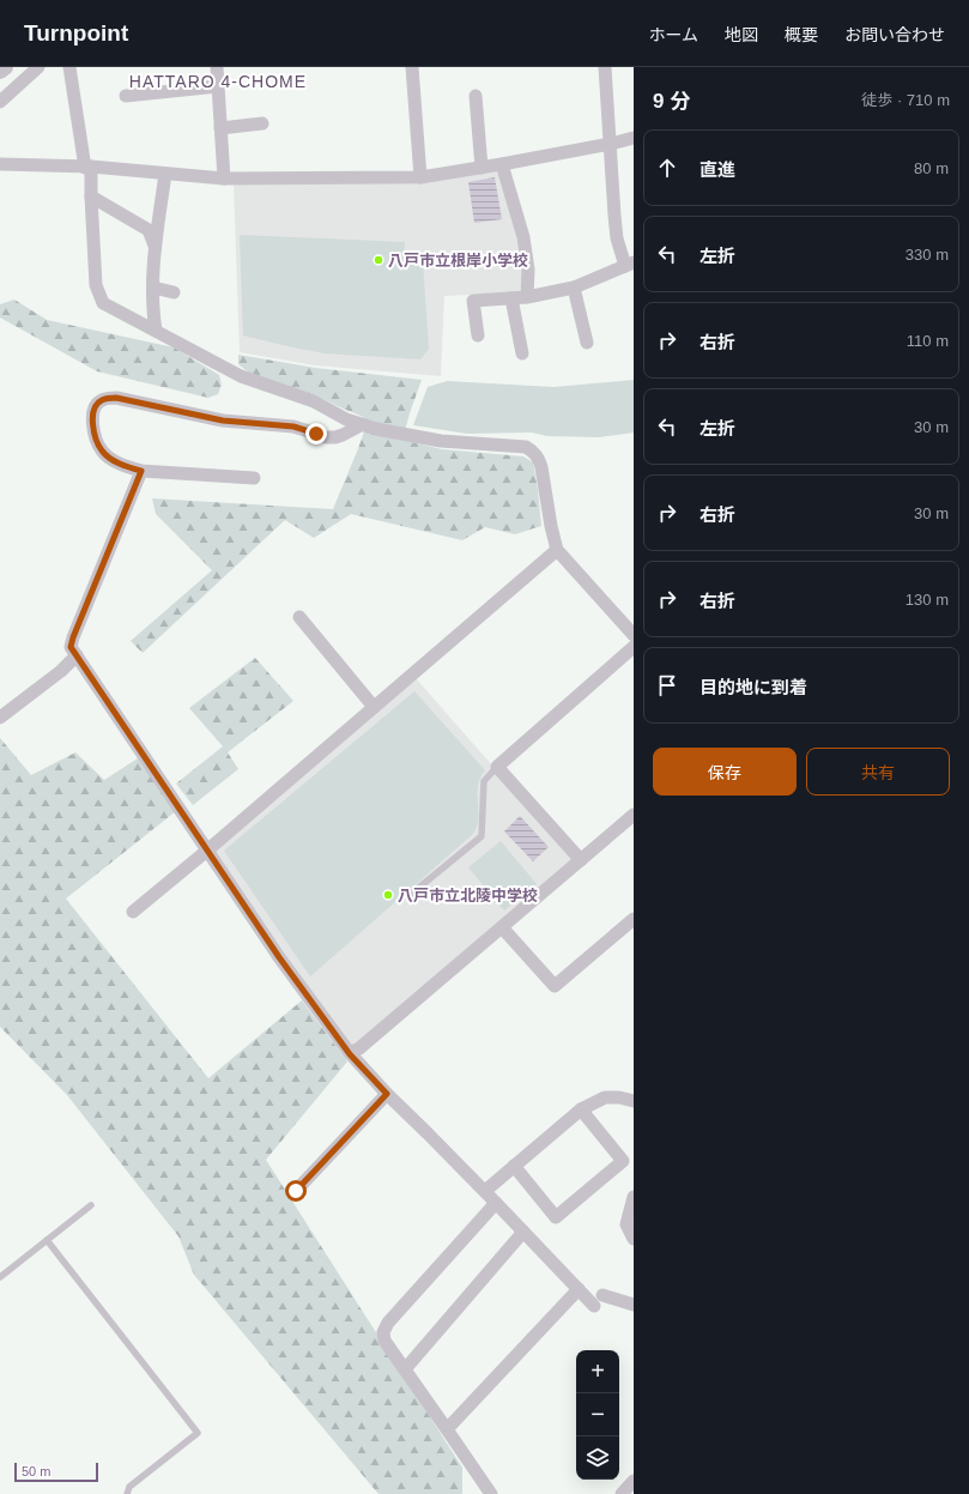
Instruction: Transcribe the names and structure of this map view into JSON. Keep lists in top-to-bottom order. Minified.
{"districts":["HATTARO 4-CHOME"],"places":["八戸市立根岸小学校","八戸市立北陵中学校"],"scale_bar":"50 m","page":{"header":"Turnpoint","nav":["ホーム","地図","概要","お問い合わせ"],"heading":["9 分","徒歩 · 710 m"],"list":[["直進","80 m"],["左折","330 m"],["右折","110 m"],["左折","30 m"],["右折","30 m"],["右折","130 m"],"目的地に到着"],"buttons":["保存","共有"],"map_buttons":["+","−"],"scale":"50 m"}}
